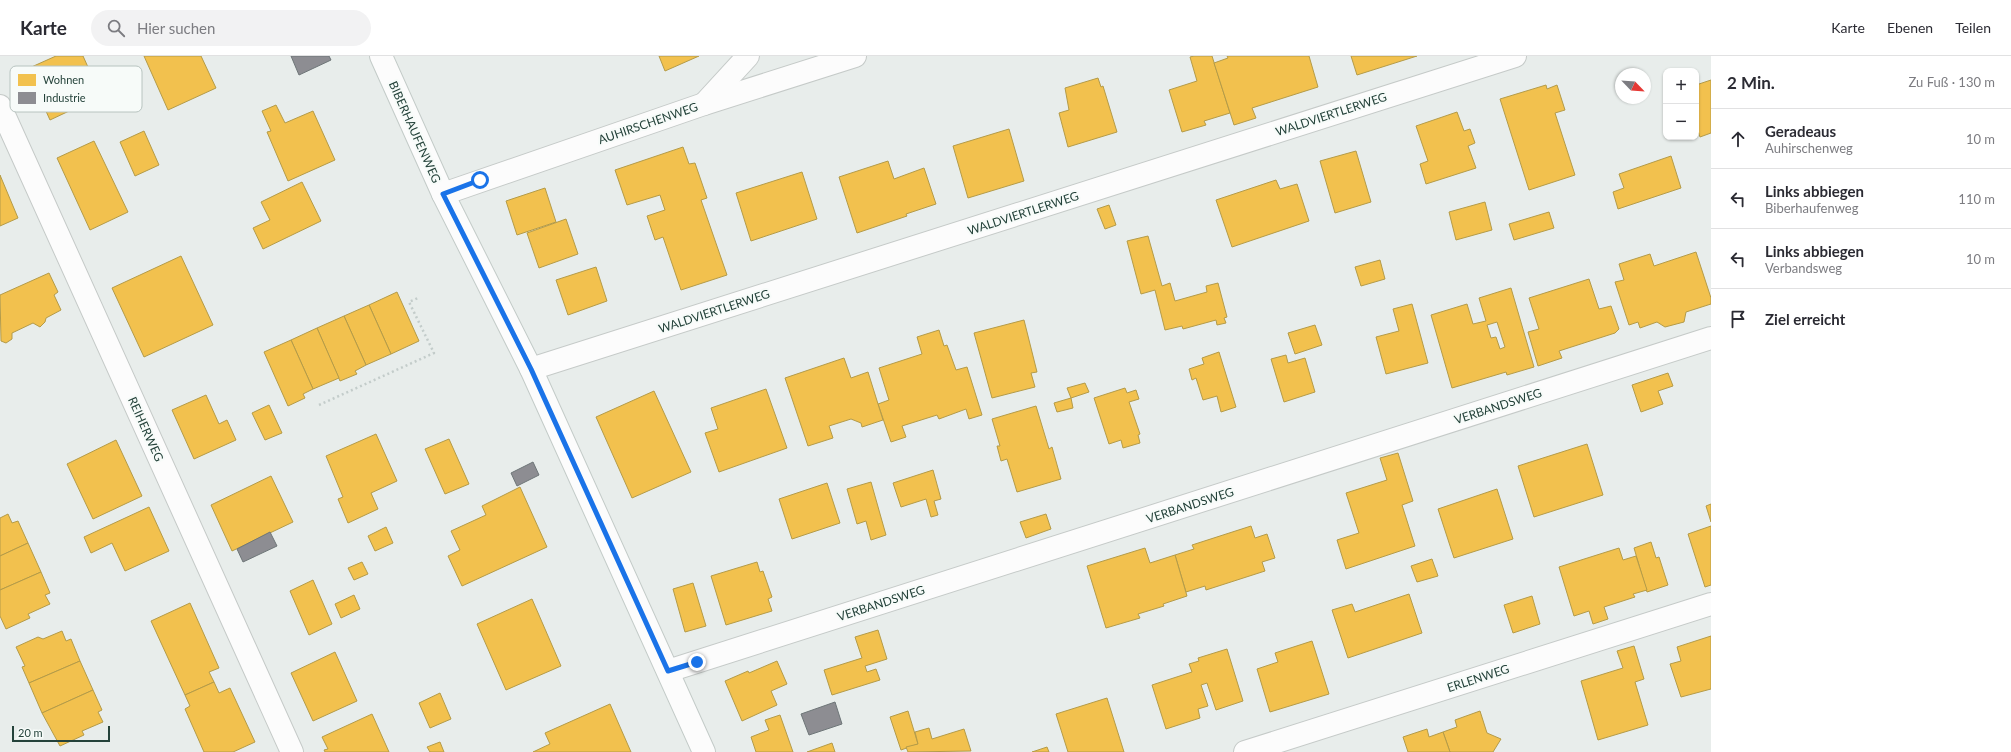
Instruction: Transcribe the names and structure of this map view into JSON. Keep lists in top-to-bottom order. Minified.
{"streets":{"street":["WALDVIERTLERWEG","AUHIRSCHENWEG","BIBERHAUFENWEG","VERBANDSWEG","REIHERWEG","ERLENWEG"]},"crossings":[["WALDVIERTLERWEG","BIBERHAUFENWEG"],["AUHIRSCHENWEG","BIBERHAUFENWEG"],["BIBERHAUFENWEG","VERBANDSWEG"]],"legend":["Wohnen","Industrie"],"scale_bar":"20 m","north":"bottom right","page":{"header":"Karte","search":"Hier suchen","nav":["Karte","Ebenen","Teilen"],"heading":["2 Min.","Zu Fuß · 130 m"],"map_buttons":["+","−"],"list":[["Geradeaus","Auhirschenweg","10 m"],["Links abbiegen","Biberhaufenweg","110 m"],["Links abbiegen","Verbandsweg","10 m"],"Ziel erreicht"],"scale":"20 m"}}
